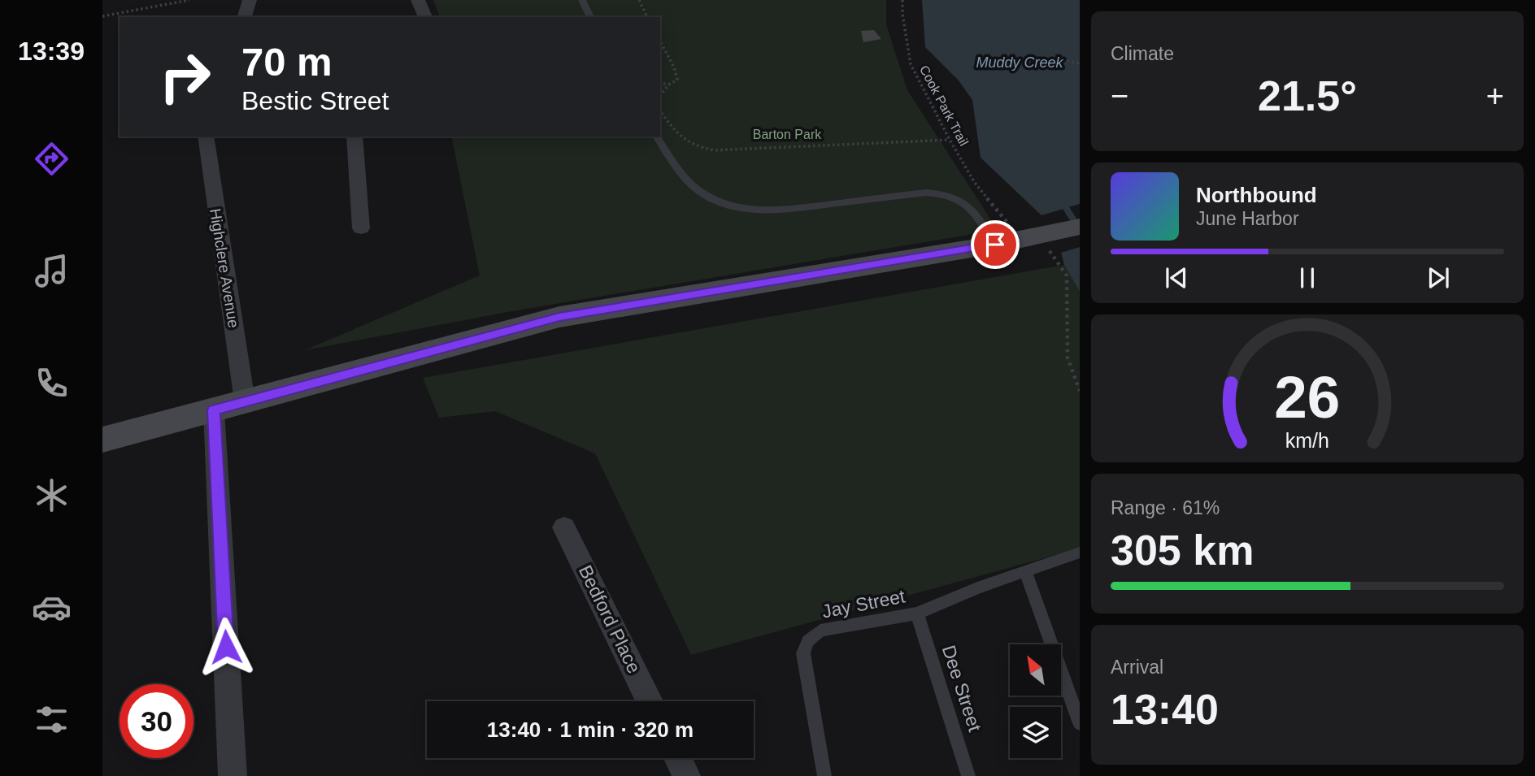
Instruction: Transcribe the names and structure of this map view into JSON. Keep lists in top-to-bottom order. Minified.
{"streets":{"street":["Highclere Avenue","Bedford Place"],"lane":["Jay Street","Dee Street"],"path":["Cook Park Trail"]},"crossings":[["Jay Street","Dee Street"]],"water":["Muddy Creek"],"parks":["Barton Park"],"north":"top left","page":{"tabs":"13:39","tile":["Climate",["Range · 61%","305 km"],["Arrival","13:40"]],"turn":["70 m","Bestic Street"],"heat":["−","21.5°","+"],"song":["Northbound","June Harbor"],"limit":"30","trip":"13:40 · 1 min · 320 m","gauge":["26","km/h"]}}
